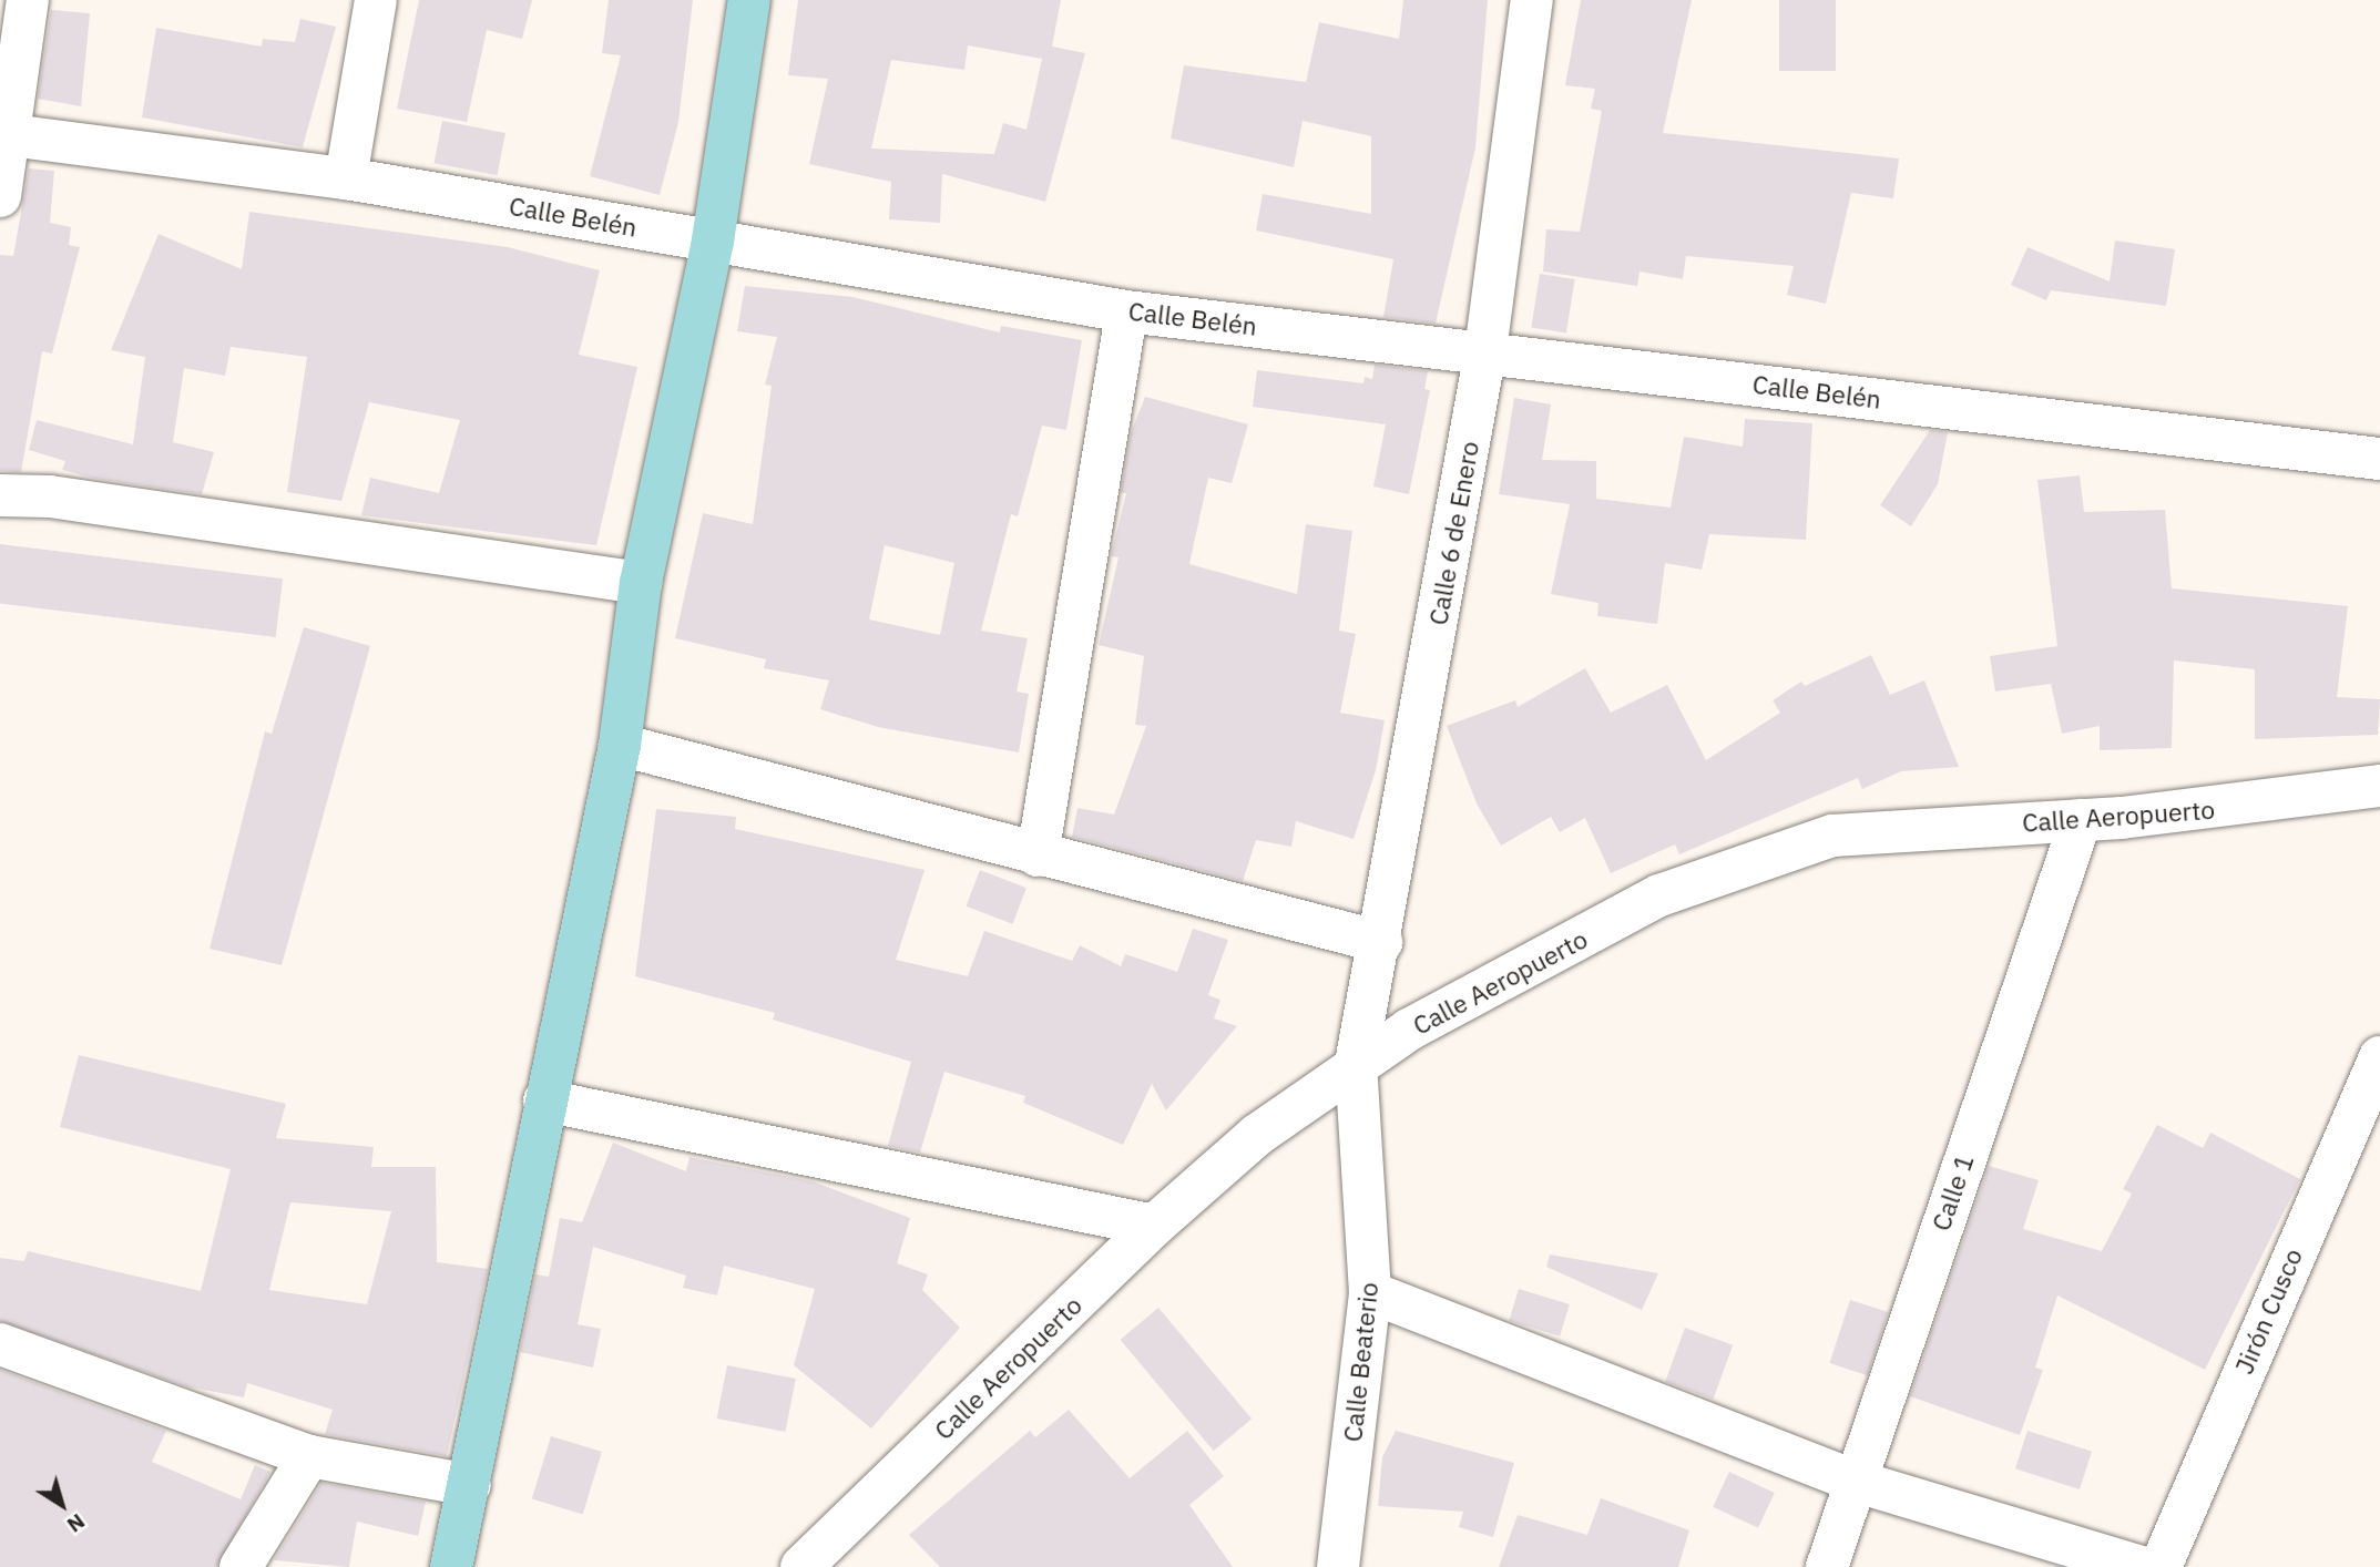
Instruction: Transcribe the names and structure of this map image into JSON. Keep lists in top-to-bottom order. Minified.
{"streets":{"street":["Calle Belén","Calle 6 de Enero","Calle Aeropuerto","Calle 1","Jirón Cusco","Calle Beaterio"]},"crossings":[["Calle Belén","Calle 6 de Enero"],["Calle 6 de Enero","Calle Aeropuerto"],["Calle 6 de Enero","Calle Beaterio"],["Calle Aeropuerto","Calle 1"],["Calle Aeropuerto","Calle Beaterio"]],"north":"bottom right"}
